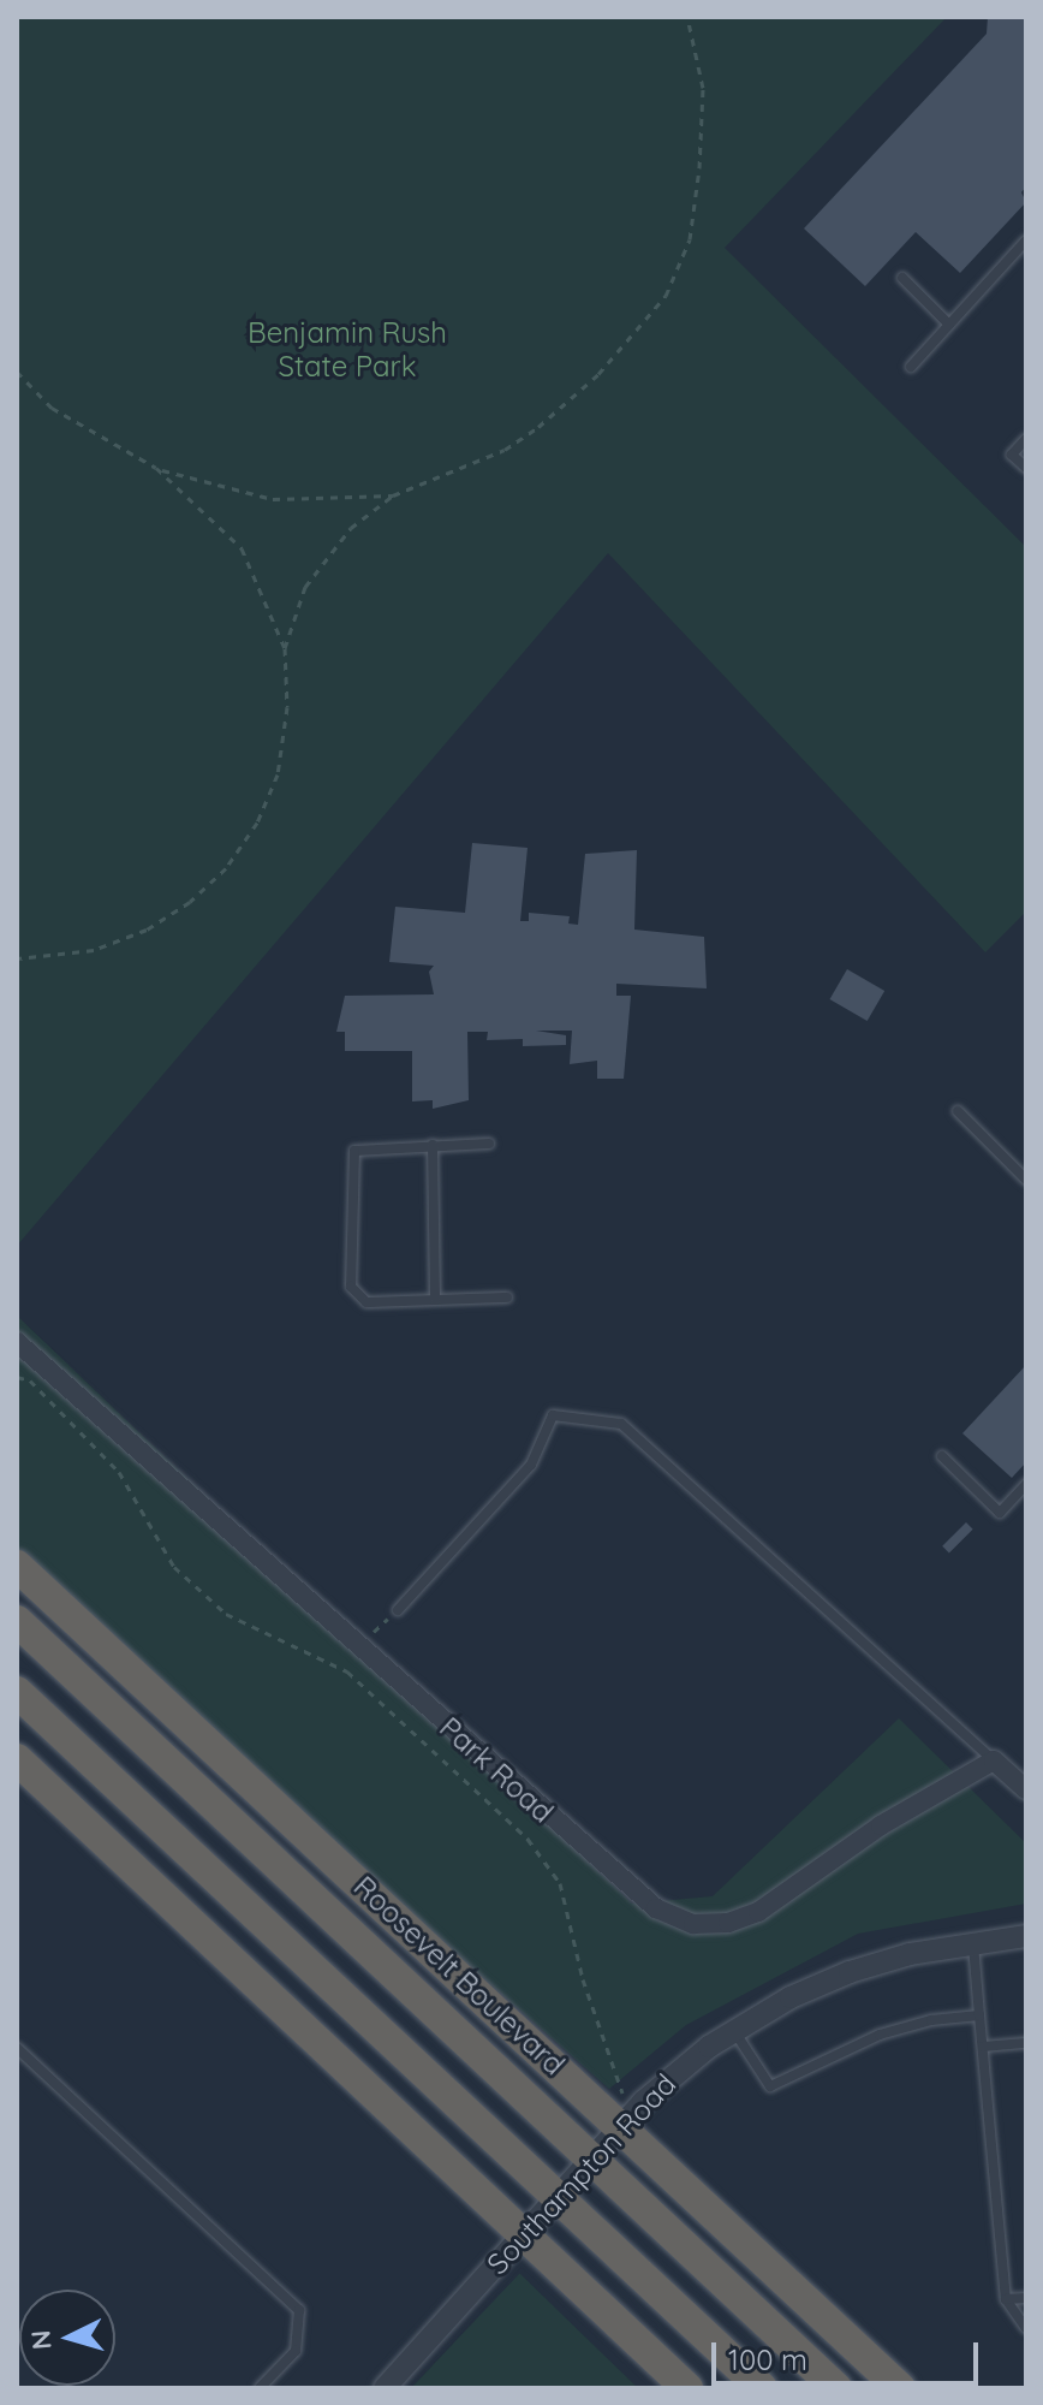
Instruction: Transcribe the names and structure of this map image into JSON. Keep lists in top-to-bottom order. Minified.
{"streets":{"highway":["Roosevelt Boulevard"],"street":["Park Road","Southampton Road"]},"crossings":[["Roosevelt Boulevard","Southampton Road"]],"parks":["Benjamin Rush State Park"],"scale_bar":"100 m","north":"left"}
